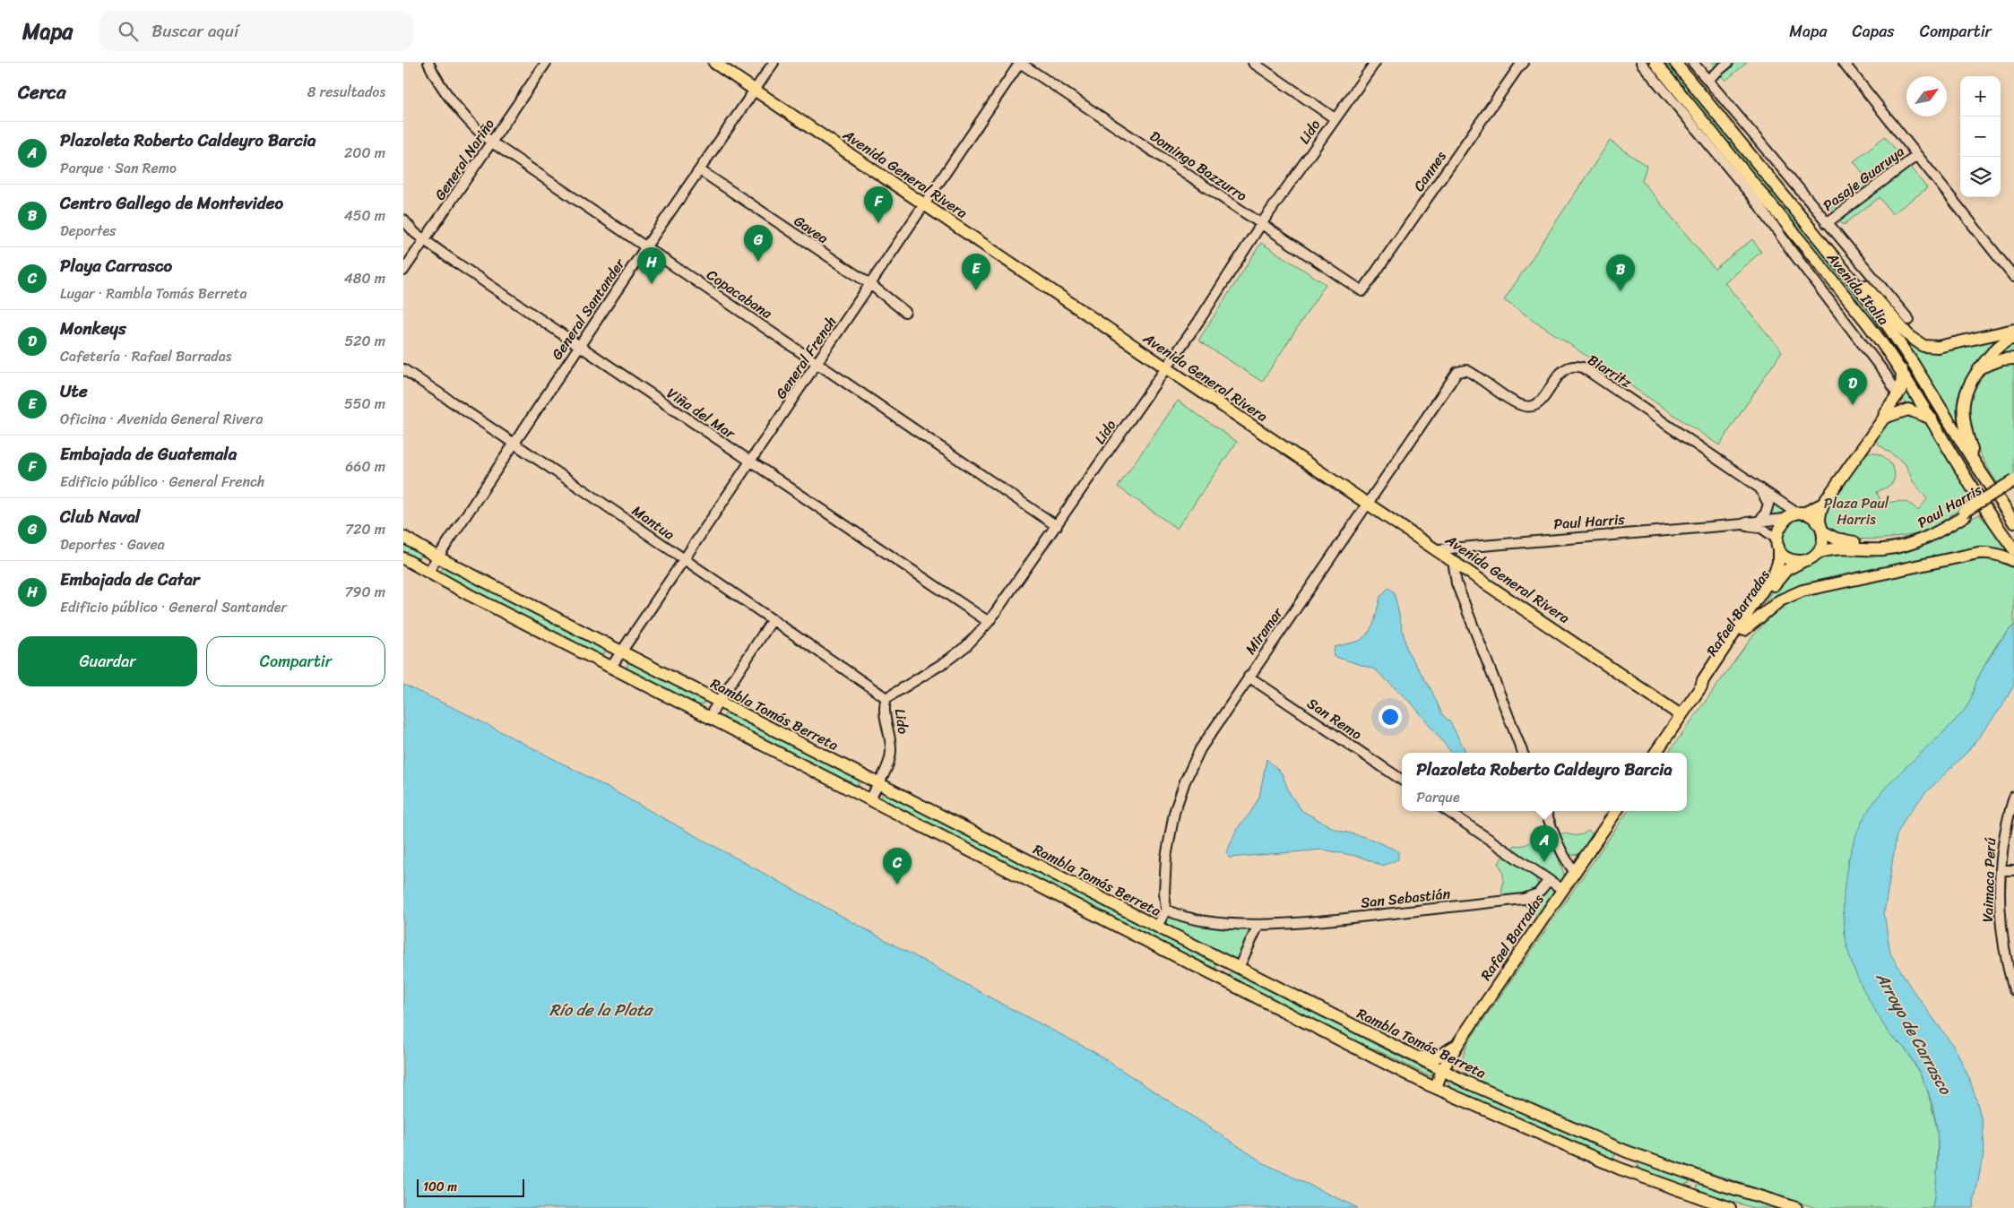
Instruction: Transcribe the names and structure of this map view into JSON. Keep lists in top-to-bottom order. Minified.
{"streets":{"main road":["Avenida General Rivera","Avenida Italia","Paul Harris","Rafael Barradas","Rambla Tomás Berreta"],"street":["Lido","General Nariño","Domingo Bazzurro","Cannes","Pasaje Guaruya","Gavea","Copacabana","General Santander","General French","Biarritz","Viña del Mar","Mantua","Miramar","San Remo","Vaimaca Perú","San Sebastián"]},"crossings":[["Lido","Domingo Bazzurro"],["Lido","Avenida General Rivera"],["Lido","Copacabana"],["Lido","Viña del Mar"],["Lido","Mantua"],["Lido","Rambla Tomás Berreta"],["General Nariño","Copacabana"],["General Nariño","Viña del Mar"],["Domingo Bazzurro","Cannes"],["Domingo Bazzurro","General French"],["Avenida General Rivera","General Santander"],["Avenida General Rivera","General French"],["Avenida General Rivera","Paul Harris"],["Avenida General Rivera","Rafael Barradas"],["Avenida General Rivera","Miramar"],["Pasaje Guaruya","Avenida Italia"],["Gavea","General Santander"],["Gavea","General French"],["Copacabana","General Santander"],["Copacabana","General French"],["General Santander","Viña del Mar"],["General Santander","Mantua"],["General Santander","Rambla Tomás Berreta"],["General French","Viña del Mar"],["General French","Mantua"],["General French","Rambla Tomás Berreta"],["Biarritz","Paul Harris"],["Biarritz","Rafael Barradas"],["Biarritz","Miramar"],["Paul Harris","Rafael Barradas"],["Rafael Barradas","Rambla Tomás Berreta"],["Miramar","San Remo"],["Miramar","San Sebastián"]],"water":["Río de la Plata","Arroyo de Carrasco"],"parks":["Plaza Paul Harris"],"scale_bar":"100 m","north":"top right","page":{"header":"Mapa","search":"Buscar aquí","nav":["Mapa","Capas","Compartir"],"heading":["Cerca","8 resultados"],"map_buttons":["+","−"],"list":[{"mark":"A","name":"Plazoleta Roberto Caldeyro Barcia","note":"Parque · San Remo","value":"200 m"},{"mark":"B","name":"Centro Gallego de Montevideo","note":"Deportes","value":"450 m"},{"mark":"C","name":"Playa Carrasco","note":"Lugar · Rambla Tomás Berreta","value":"480 m"},{"mark":"D","name":"Monkeys","note":"Cafetería · Rafael Barradas","value":"520 m"},{"mark":"E","name":"Ute","note":"Oficina · Avenida General Rivera","value":"550 m"},{"mark":"F","name":"Embajada de Guatemala","note":"Edificio público · General French","value":"660 m"},{"mark":"G","name":"Club Naval","note":"Deportes · Gavea","value":"720 m"},{"mark":"H","name":"Embajada de Catar","note":"Edificio público · General Santander","value":"790 m"}],"pins":["F","G","H","E","B","D","A","C"],"buttons":["Guardar","Compartir"],"popup":["Plazoleta Roberto Caldeyro Barcia","Parque"],"scale":"100 m"}}
